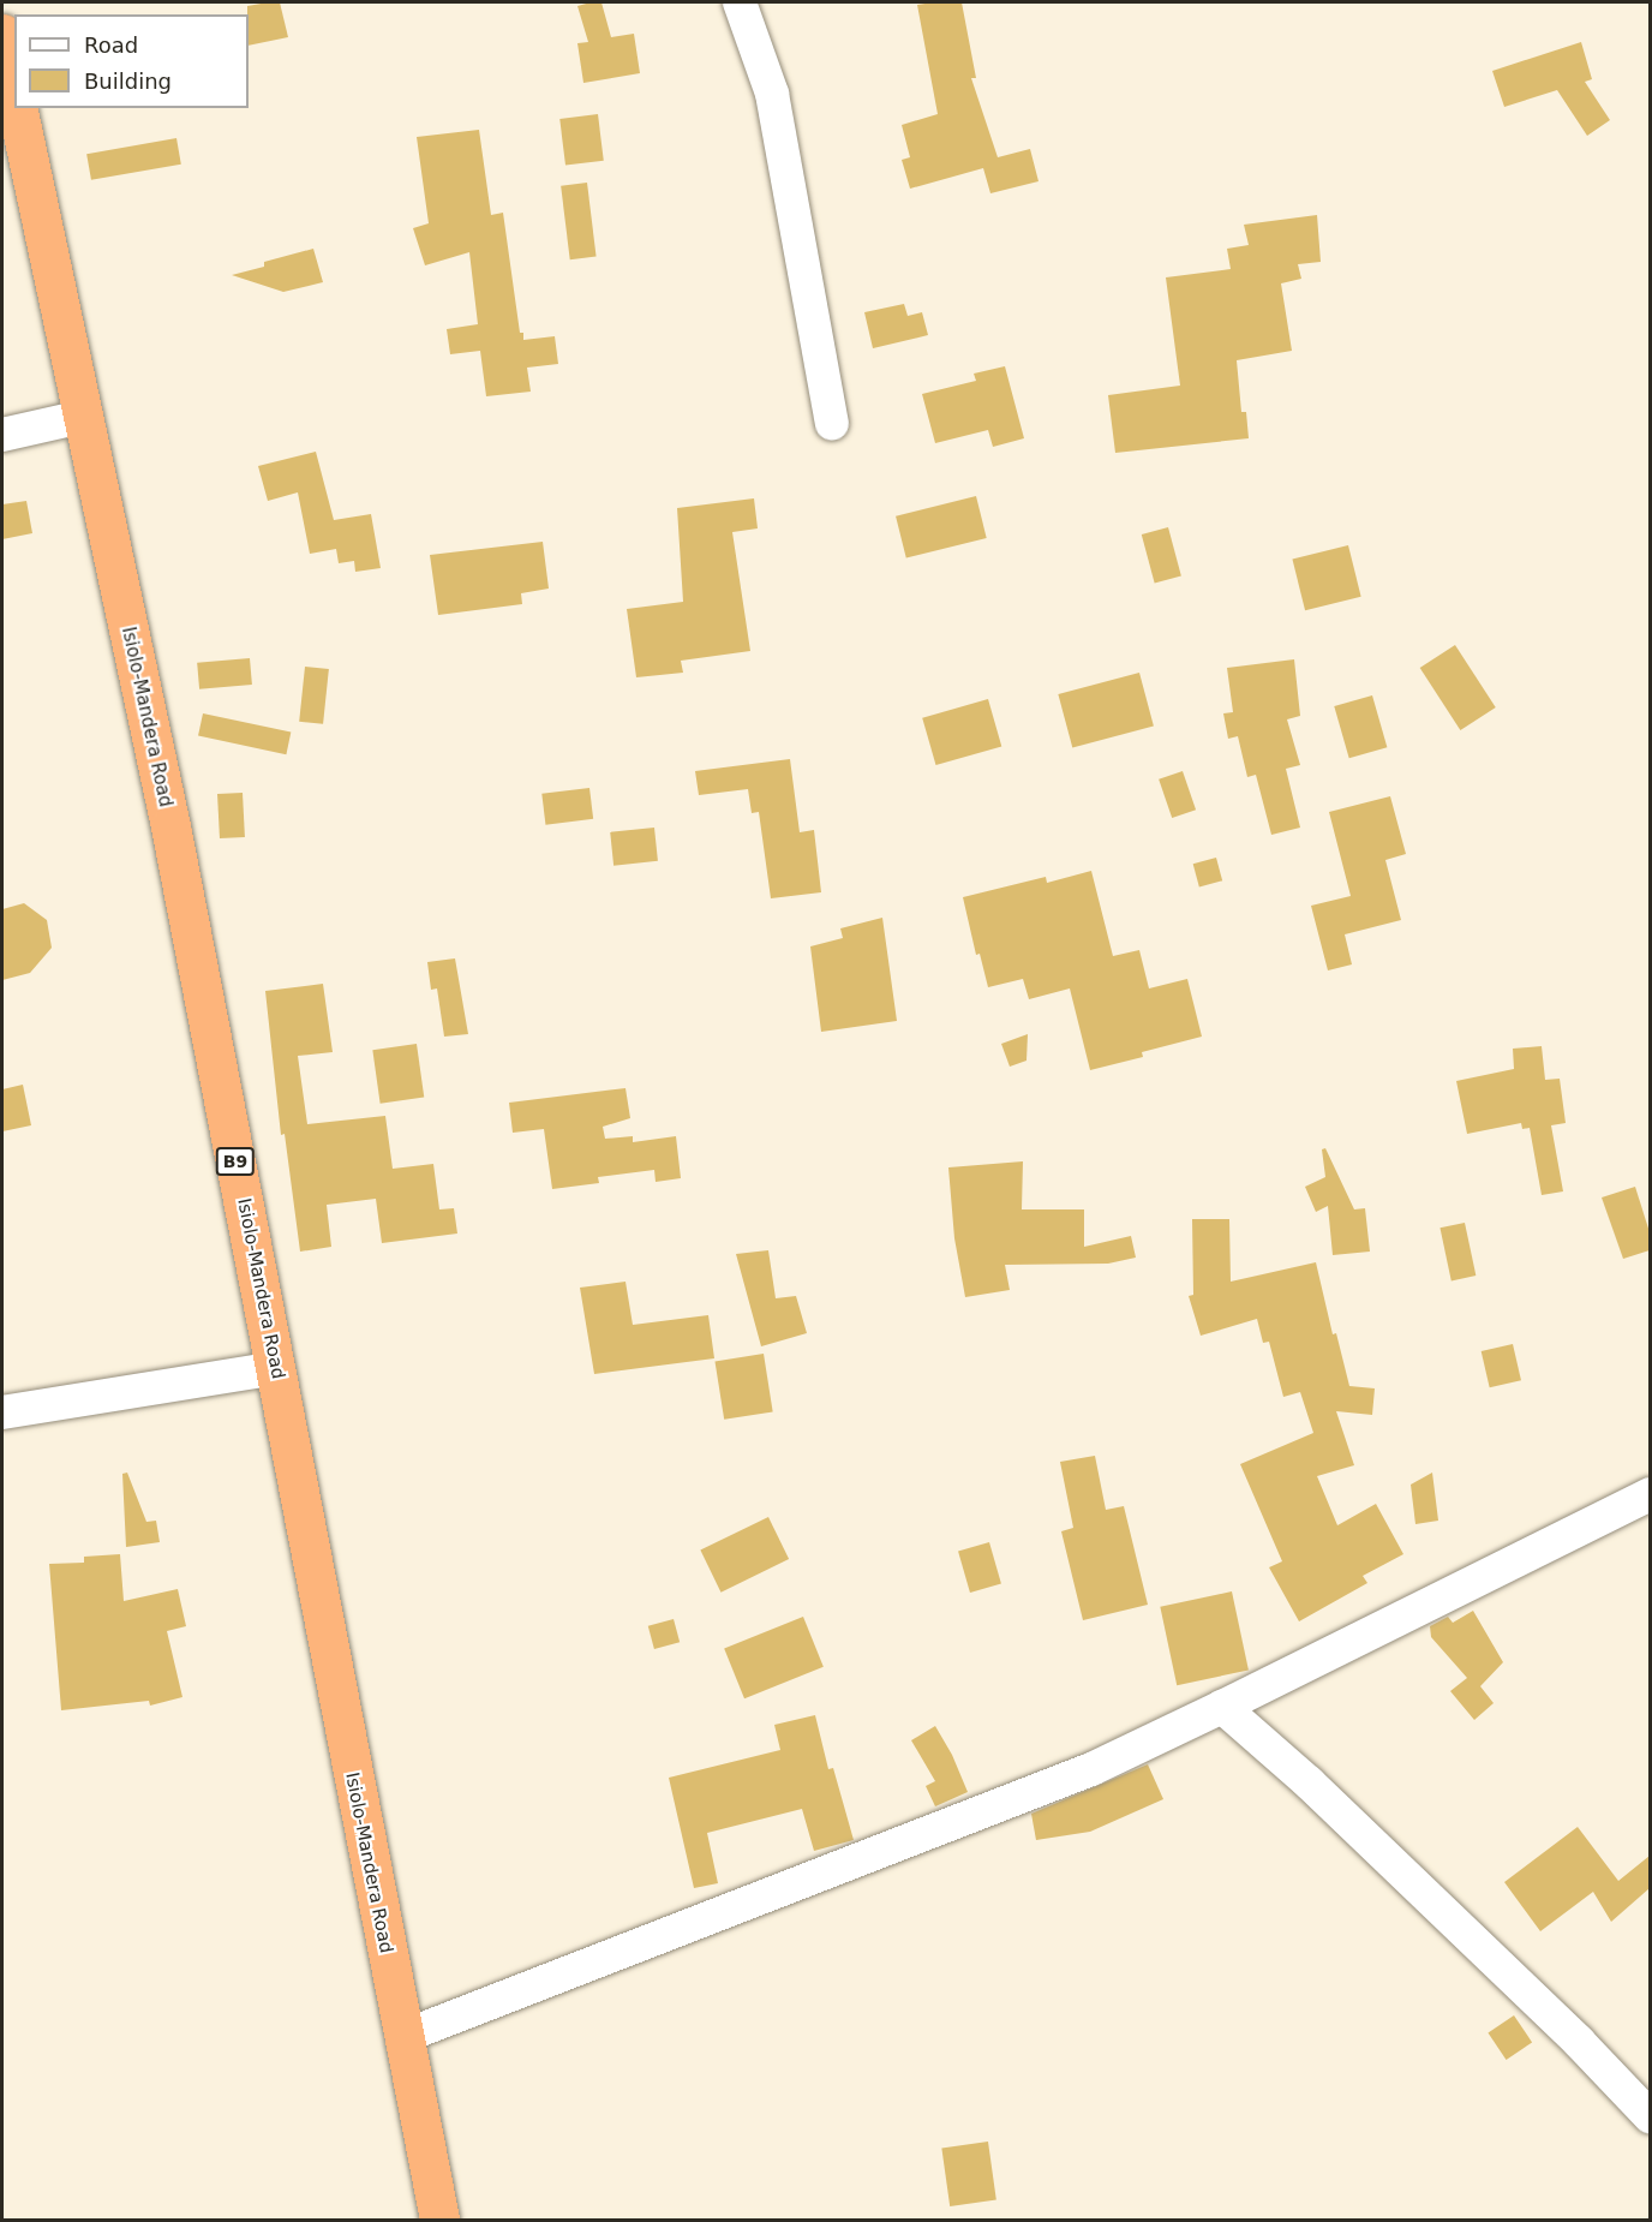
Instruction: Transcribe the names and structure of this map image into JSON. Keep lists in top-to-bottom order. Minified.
{"streets":{"highway":["Isiolo-Mandera Road","B9"]},"legend":["Road","Building"]}
